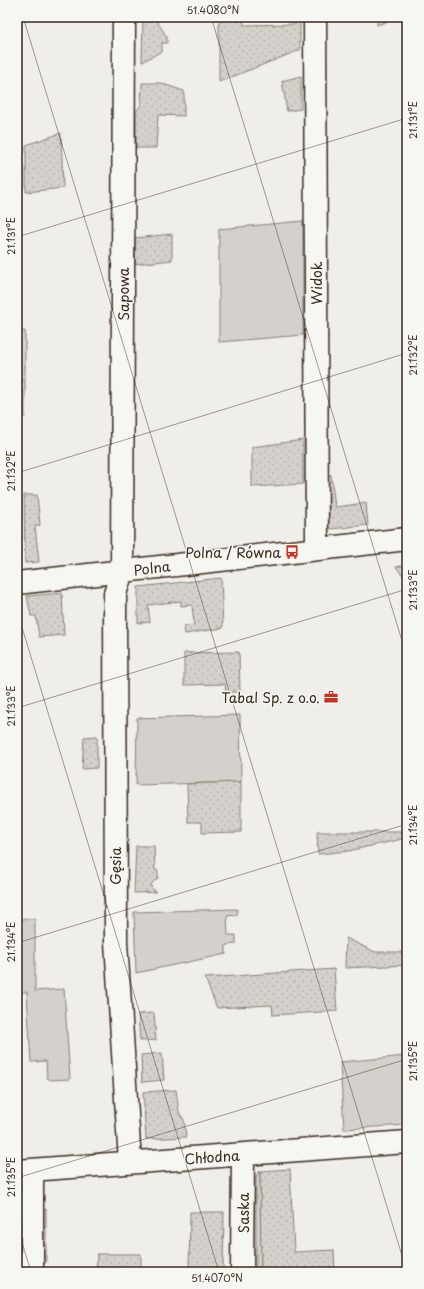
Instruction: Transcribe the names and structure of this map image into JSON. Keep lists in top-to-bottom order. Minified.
{"streets":{"street":["Widok","Sapowa","Polna","Gęsia","Chłodna","Saska"]},"crossings":[["Widok","Polna"],["Sapowa","Polna"],["Sapowa","Gęsia"],["Polna","Gęsia"],["Gęsia","Chłodna"],["Chłodna","Saska"]],"places":{"bus stop":["Polna / Równa"],"office":["Tabal Sp. z o.o."]},"coordinates":["51.4080°N","21.131°E","21.132°E","21.133°E","21.134°E","21.135°E","51.4070°N"]}
